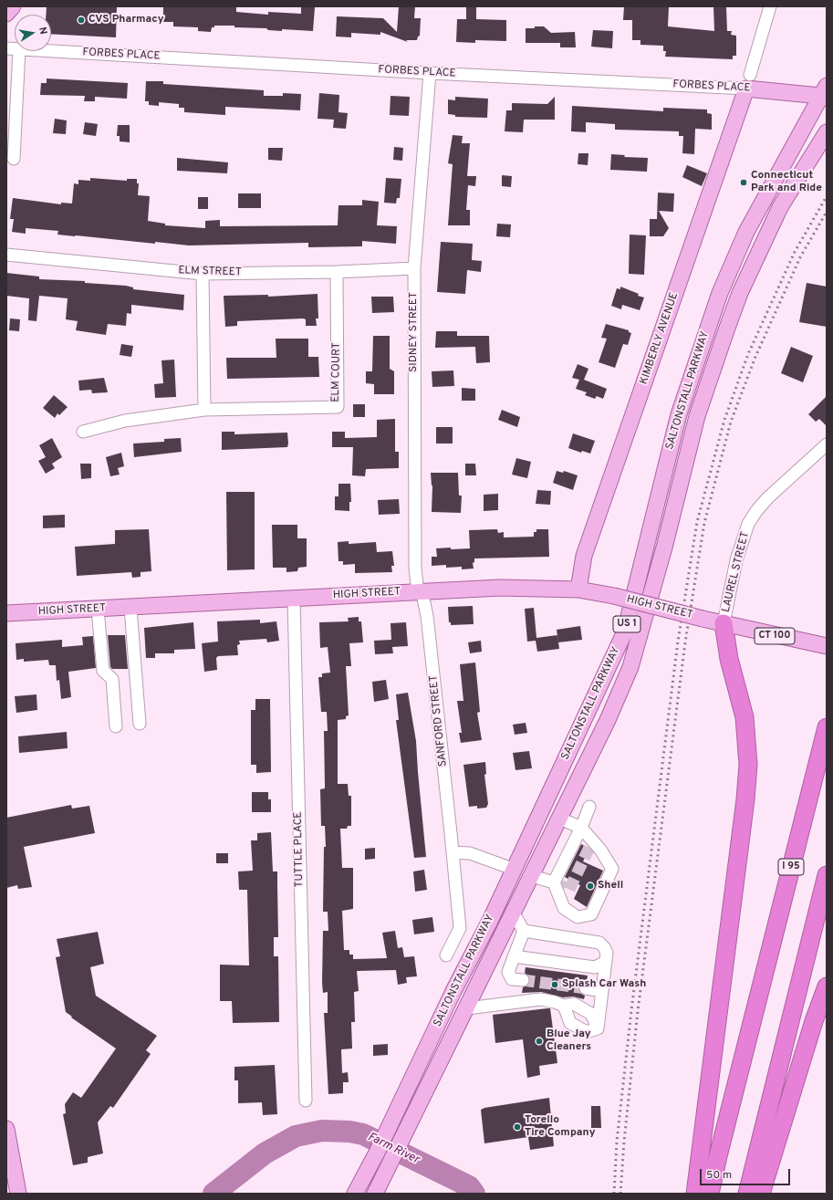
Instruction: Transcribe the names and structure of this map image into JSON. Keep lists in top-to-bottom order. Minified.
{"streets":{"highway":["I 95"],"main road":["FORBES PLACE","KIMBERLY AVENUE","SALTONSTALL PARKWAY","HIGH STREET","US 1","CT 100"],"street":["ELM STREET","SIDNEY STREET","ELM COURT","LAUREL STREET","SANFORD STREET","TUTTLE PLACE"]},"crossings":[["FORBES PLACE","SIDNEY STREET"],["FORBES PLACE","KIMBERLY AVENUE"],["FORBES PLACE","SALTONSTALL PARKWAY"],["ELM STREET","SIDNEY STREET"],["ELM STREET","ELM COURT"],["SIDNEY STREET","HIGH STREET"],["SIDNEY STREET","SANFORD STREET"],["KIMBERLY AVENUE","HIGH STREET"],["LAUREL STREET","HIGH STREET"],["LAUREL STREET","CT 100"],["HIGH STREET","CT 100"],["HIGH STREET","SANFORD STREET"],["HIGH STREET","TUTTLE PLACE"]],"water":["Farm River"],"places":["CVS Pharmacy","Connecticut Park and Ride","Shell","Splash Car Wash","Blue Jay Cleaners","Torello Tire Company"],"scale_bar":"50 m","north":"right"}
